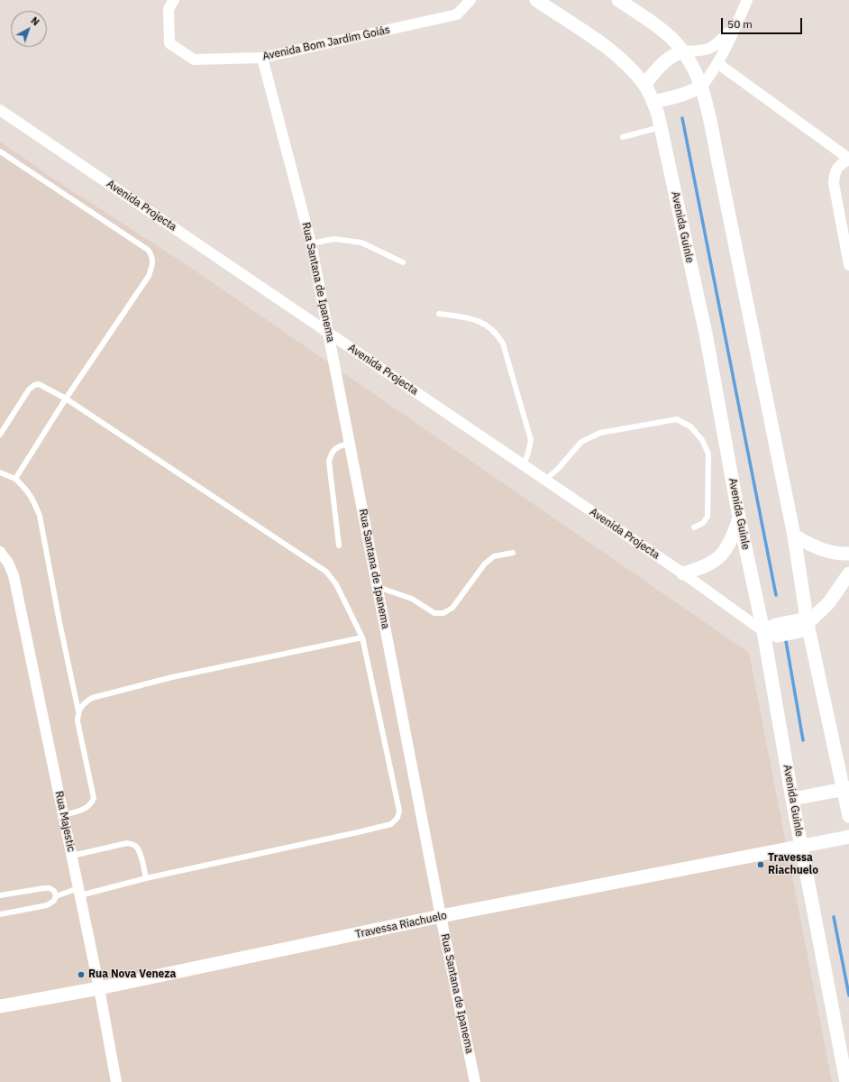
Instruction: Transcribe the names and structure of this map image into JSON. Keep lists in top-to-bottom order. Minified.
{"streets":{"street":["Avenida Bom Jardim Goiás","Avenida Projecta","Avenida Guinle","Rua Santana de Ipanema","Rua Majestic","Travessa Riachuelo"]},"crossings":[["Avenida Bom Jardim Goiás","Rua Santana de Ipanema"],["Avenida Projecta","Avenida Guinle"],["Avenida Projecta","Rua Santana de Ipanema"],["Avenida Guinle","Travessa Riachuelo"],["Rua Santana de Ipanema","Travessa Riachuelo"],["Rua Majestic","Travessa Riachuelo"]],"places":["Travessa Riachuelo","Rua Nova Veneza"],"scale_bar":"50 m","north":"top right"}
